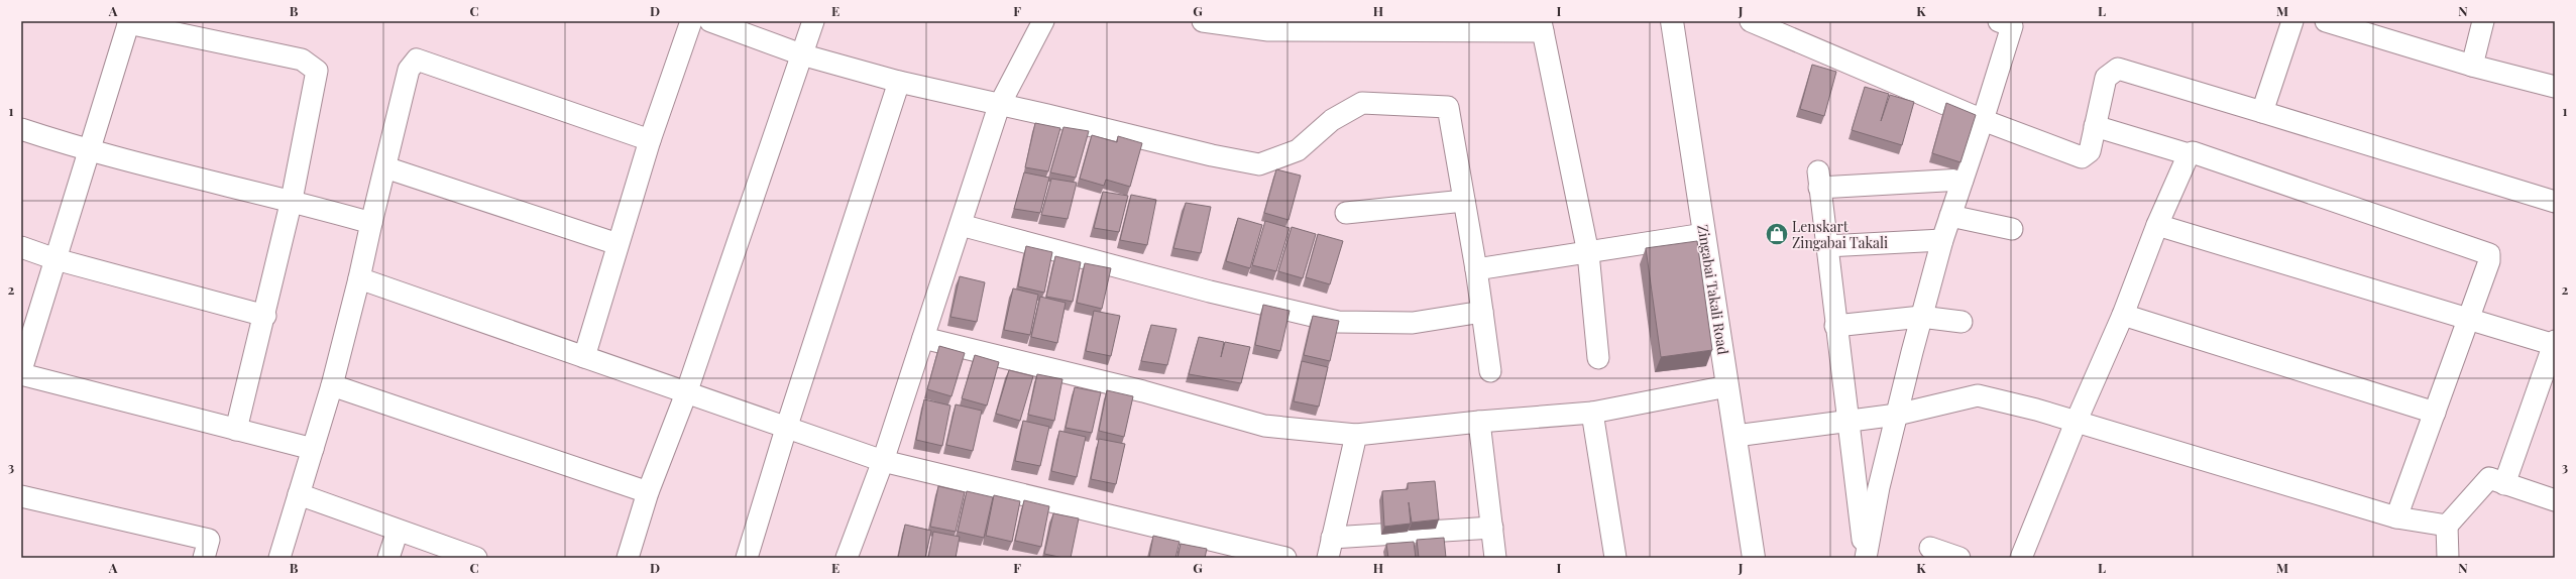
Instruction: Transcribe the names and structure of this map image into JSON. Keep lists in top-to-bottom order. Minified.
{"streets":{"street":["Zingabai Takali Road"]},"places":{"shop":["Lenskart Zingabai Takali"]},"grid":{"columns":["A","B","C","D","E","F","G","H","I","J","K","L","M","N"],"rows":["1","2","3"]}}
